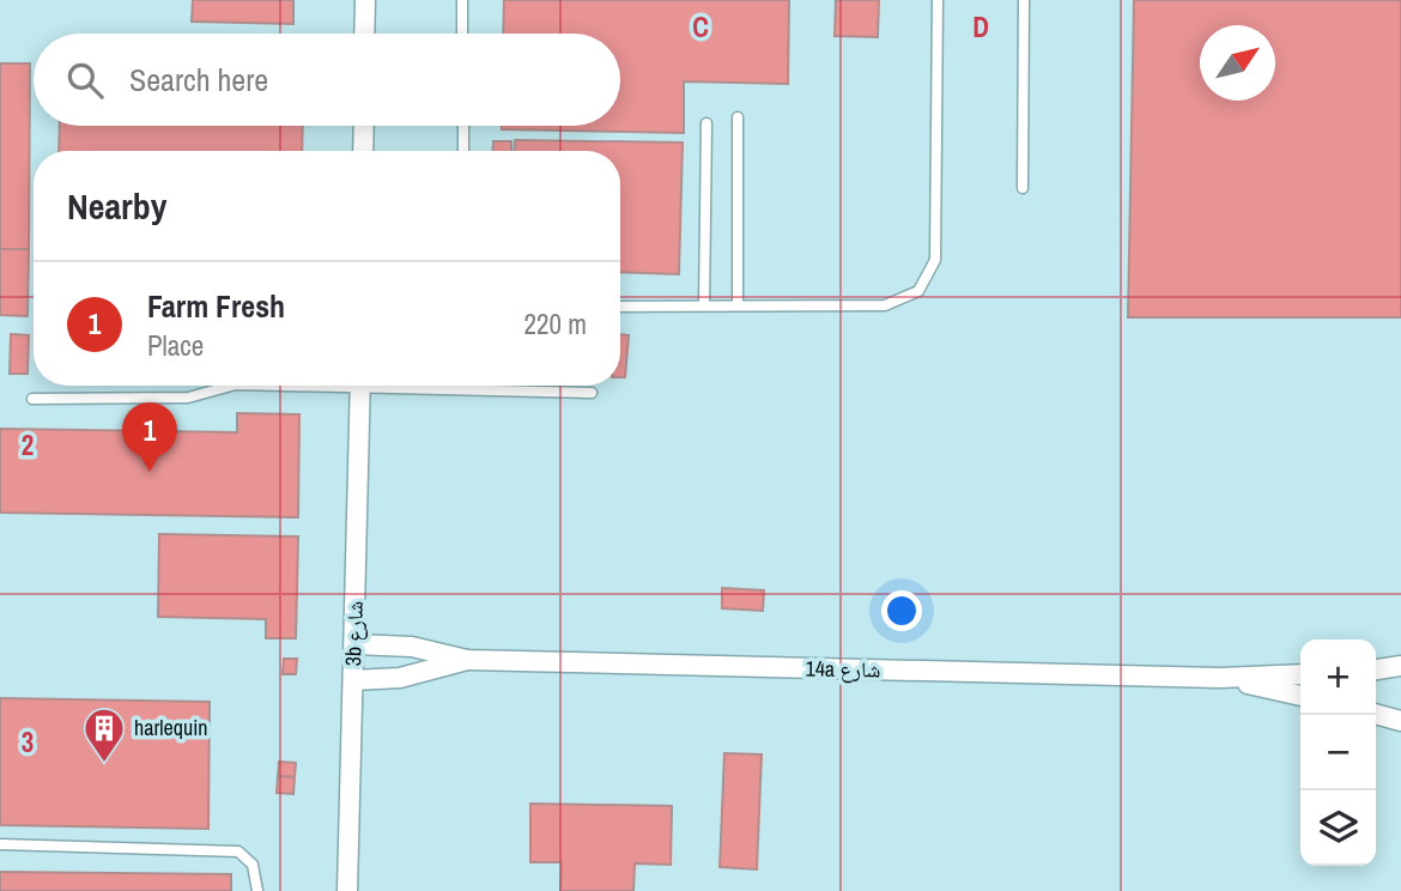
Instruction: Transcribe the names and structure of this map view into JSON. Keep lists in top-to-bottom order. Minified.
{"streets":{"street":["3b شارع","14a شارع"]},"crossings":[["3b شارع","14a شارع"]],"places":{"building":["harlequin"]},"north":"top right","page":{"search":"Search here","heading":"Nearby","list":[{"mark":"1","name":"Farm Fresh","note":"Place","value":"220 m"}],"pins":"1","map_buttons":["+","−"]},"grid":{"columns":["C","D"],"rows":["2","3"]}}
